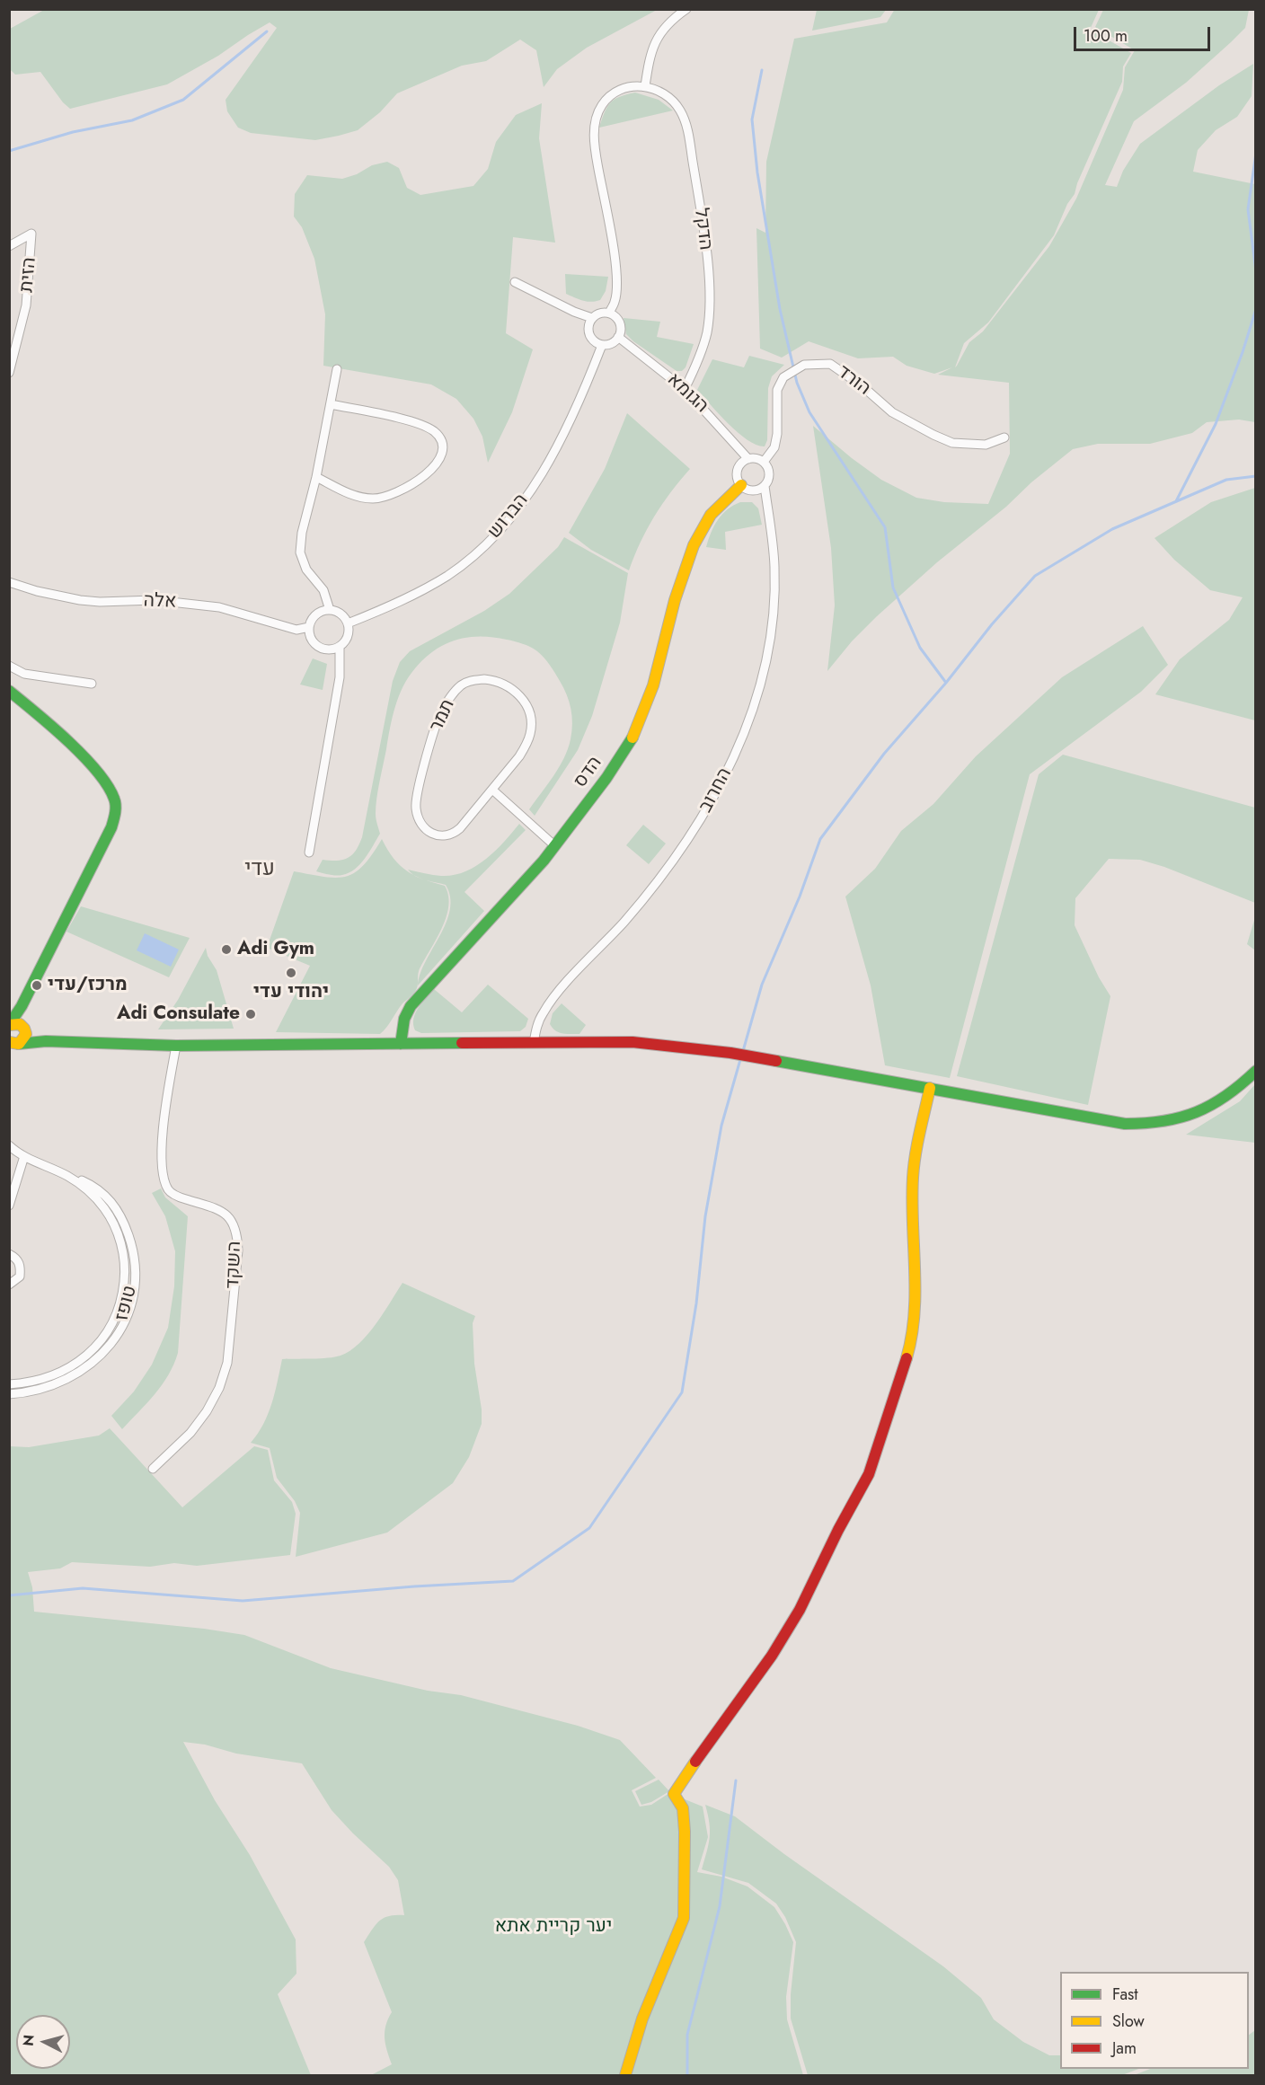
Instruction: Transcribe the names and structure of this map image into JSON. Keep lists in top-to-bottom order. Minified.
{"streets":{"street":["הדקל","הזית","הורד","הגומא","הברוש","אלה","תמר","הדס","החרוב","השקד","טופז"]},"crossings":[["הדקל","הגומא"],["הורד","הגומא"],["הורד","הדס"],["הורד","החרוב"],["הגומא","הברוש"],["הגומא","הדס"],["הגומא","החרוב"],["הברוש","אלה"],["הדס","החרוב"]],"districts":["עדי"],"parks":["יער קריית אתא"],"places":["Adi Gym","יהודי עדי","מרכז/עדי","Adi Consulate"],"legend":["Fast","Slow","Jam"],"scale_bar":"100 m","north":"left"}
